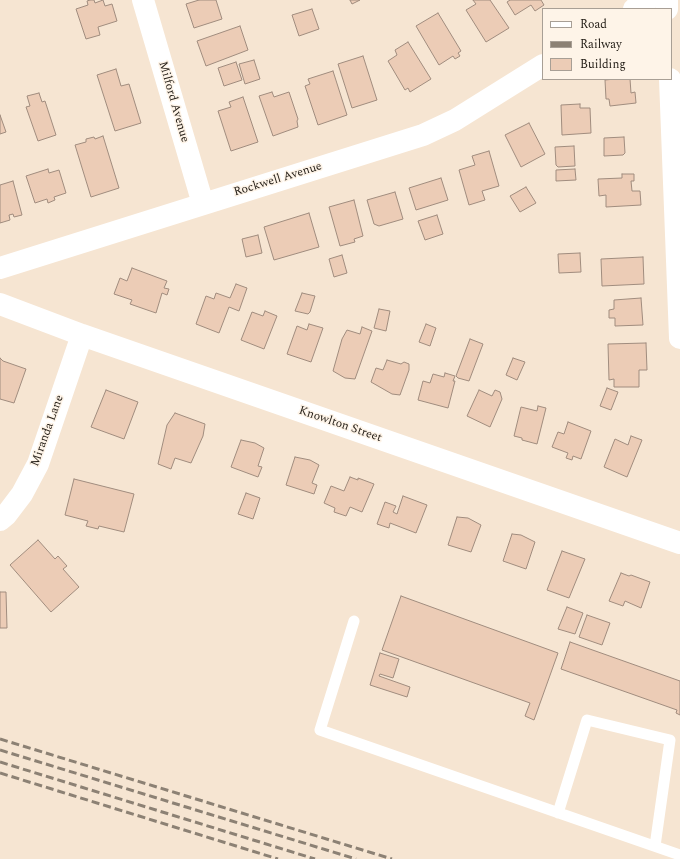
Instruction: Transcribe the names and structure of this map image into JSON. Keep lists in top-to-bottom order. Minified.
{"streets":{"street":["Milford Avenue","Rockwell Avenue","Knowlton Street","Miranda Lane"]},"crossings":[["Milford Avenue","Rockwell Avenue"],["Knowlton Street","Miranda Lane"]],"legend":["Road","Railway","Building"]}
